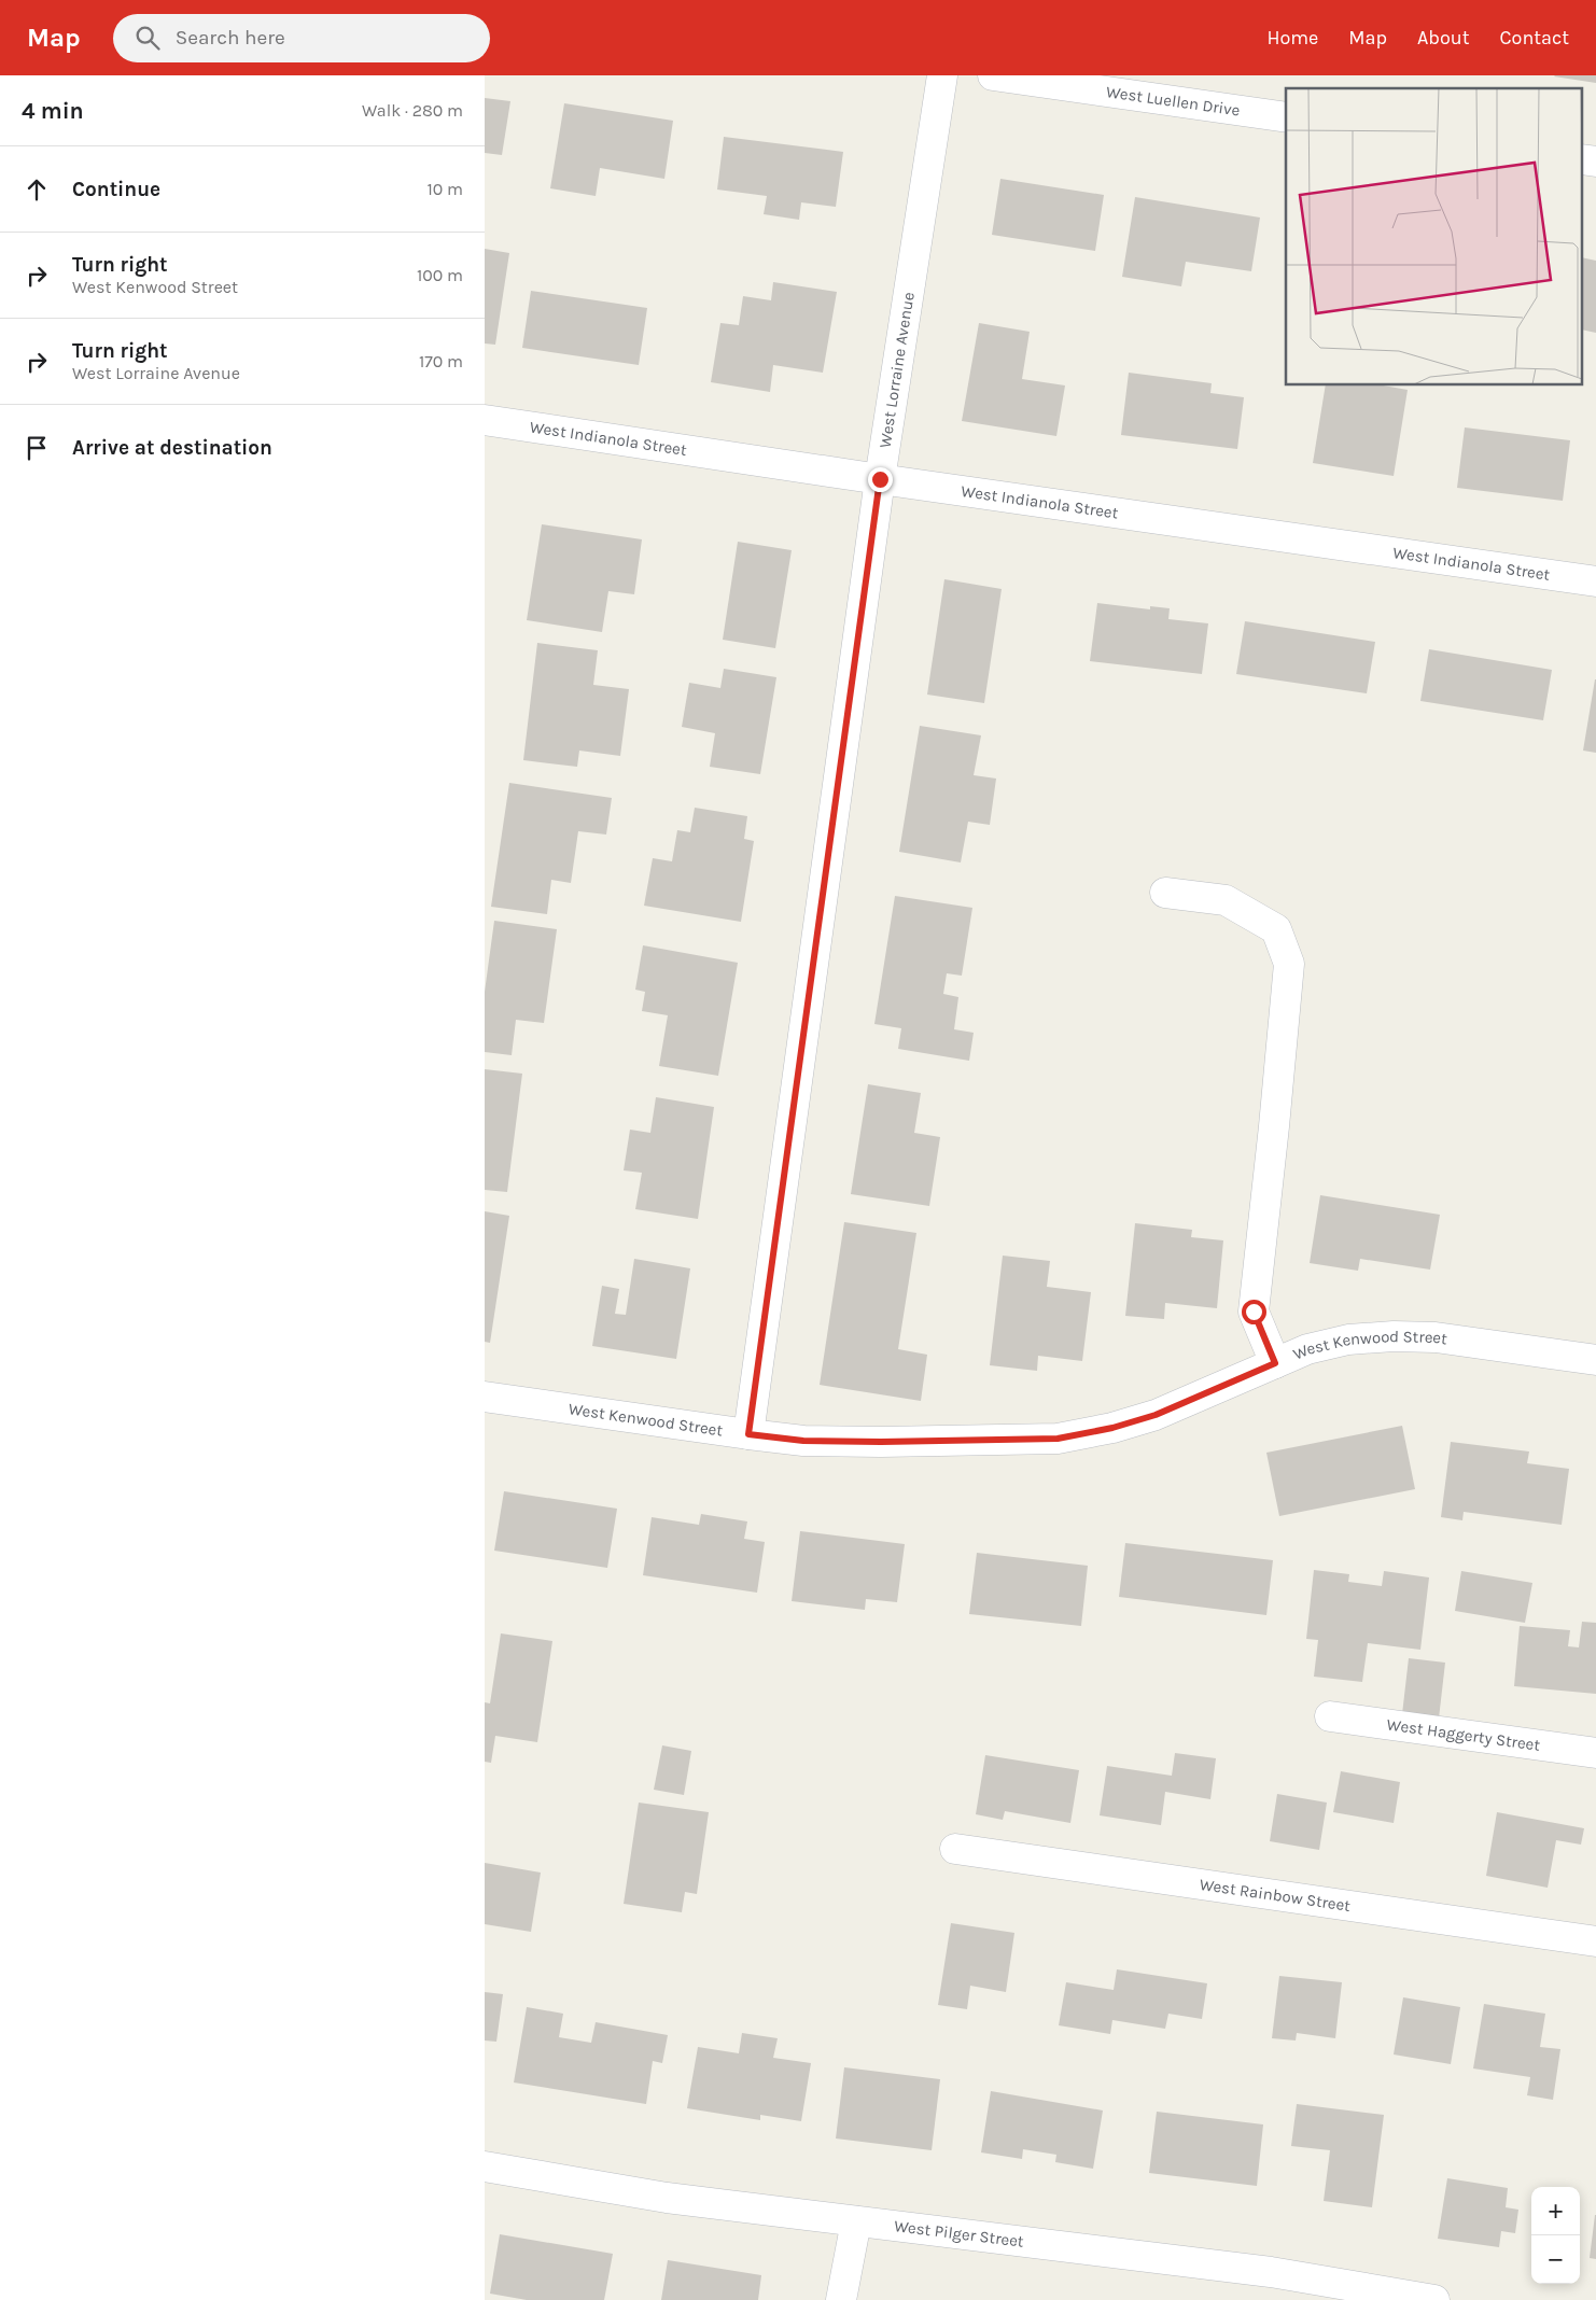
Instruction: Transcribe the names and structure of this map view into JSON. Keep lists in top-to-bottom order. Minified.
{"streets":{"street":["West Luellen Drive","West Lorraine Avenue","West Indianola Street","West Kenwood Street","West Haggerty Street","West Rainbow Street","West Pilger Street"]},"crossings":[["West Lorraine Avenue","West Indianola Street"],["West Lorraine Avenue","West Kenwood Street"]],"page":{"header":"Map","search":"Search here","nav":["Home","Map","About","Contact"],"heading":["4 min","Walk · 280 m"],"list":[["Continue","10 m"],["Turn right","West Kenwood Street","100 m"],["Turn right","West Lorraine Avenue","170 m"],"Arrive at destination"],"map_buttons":["+","−"]}}
